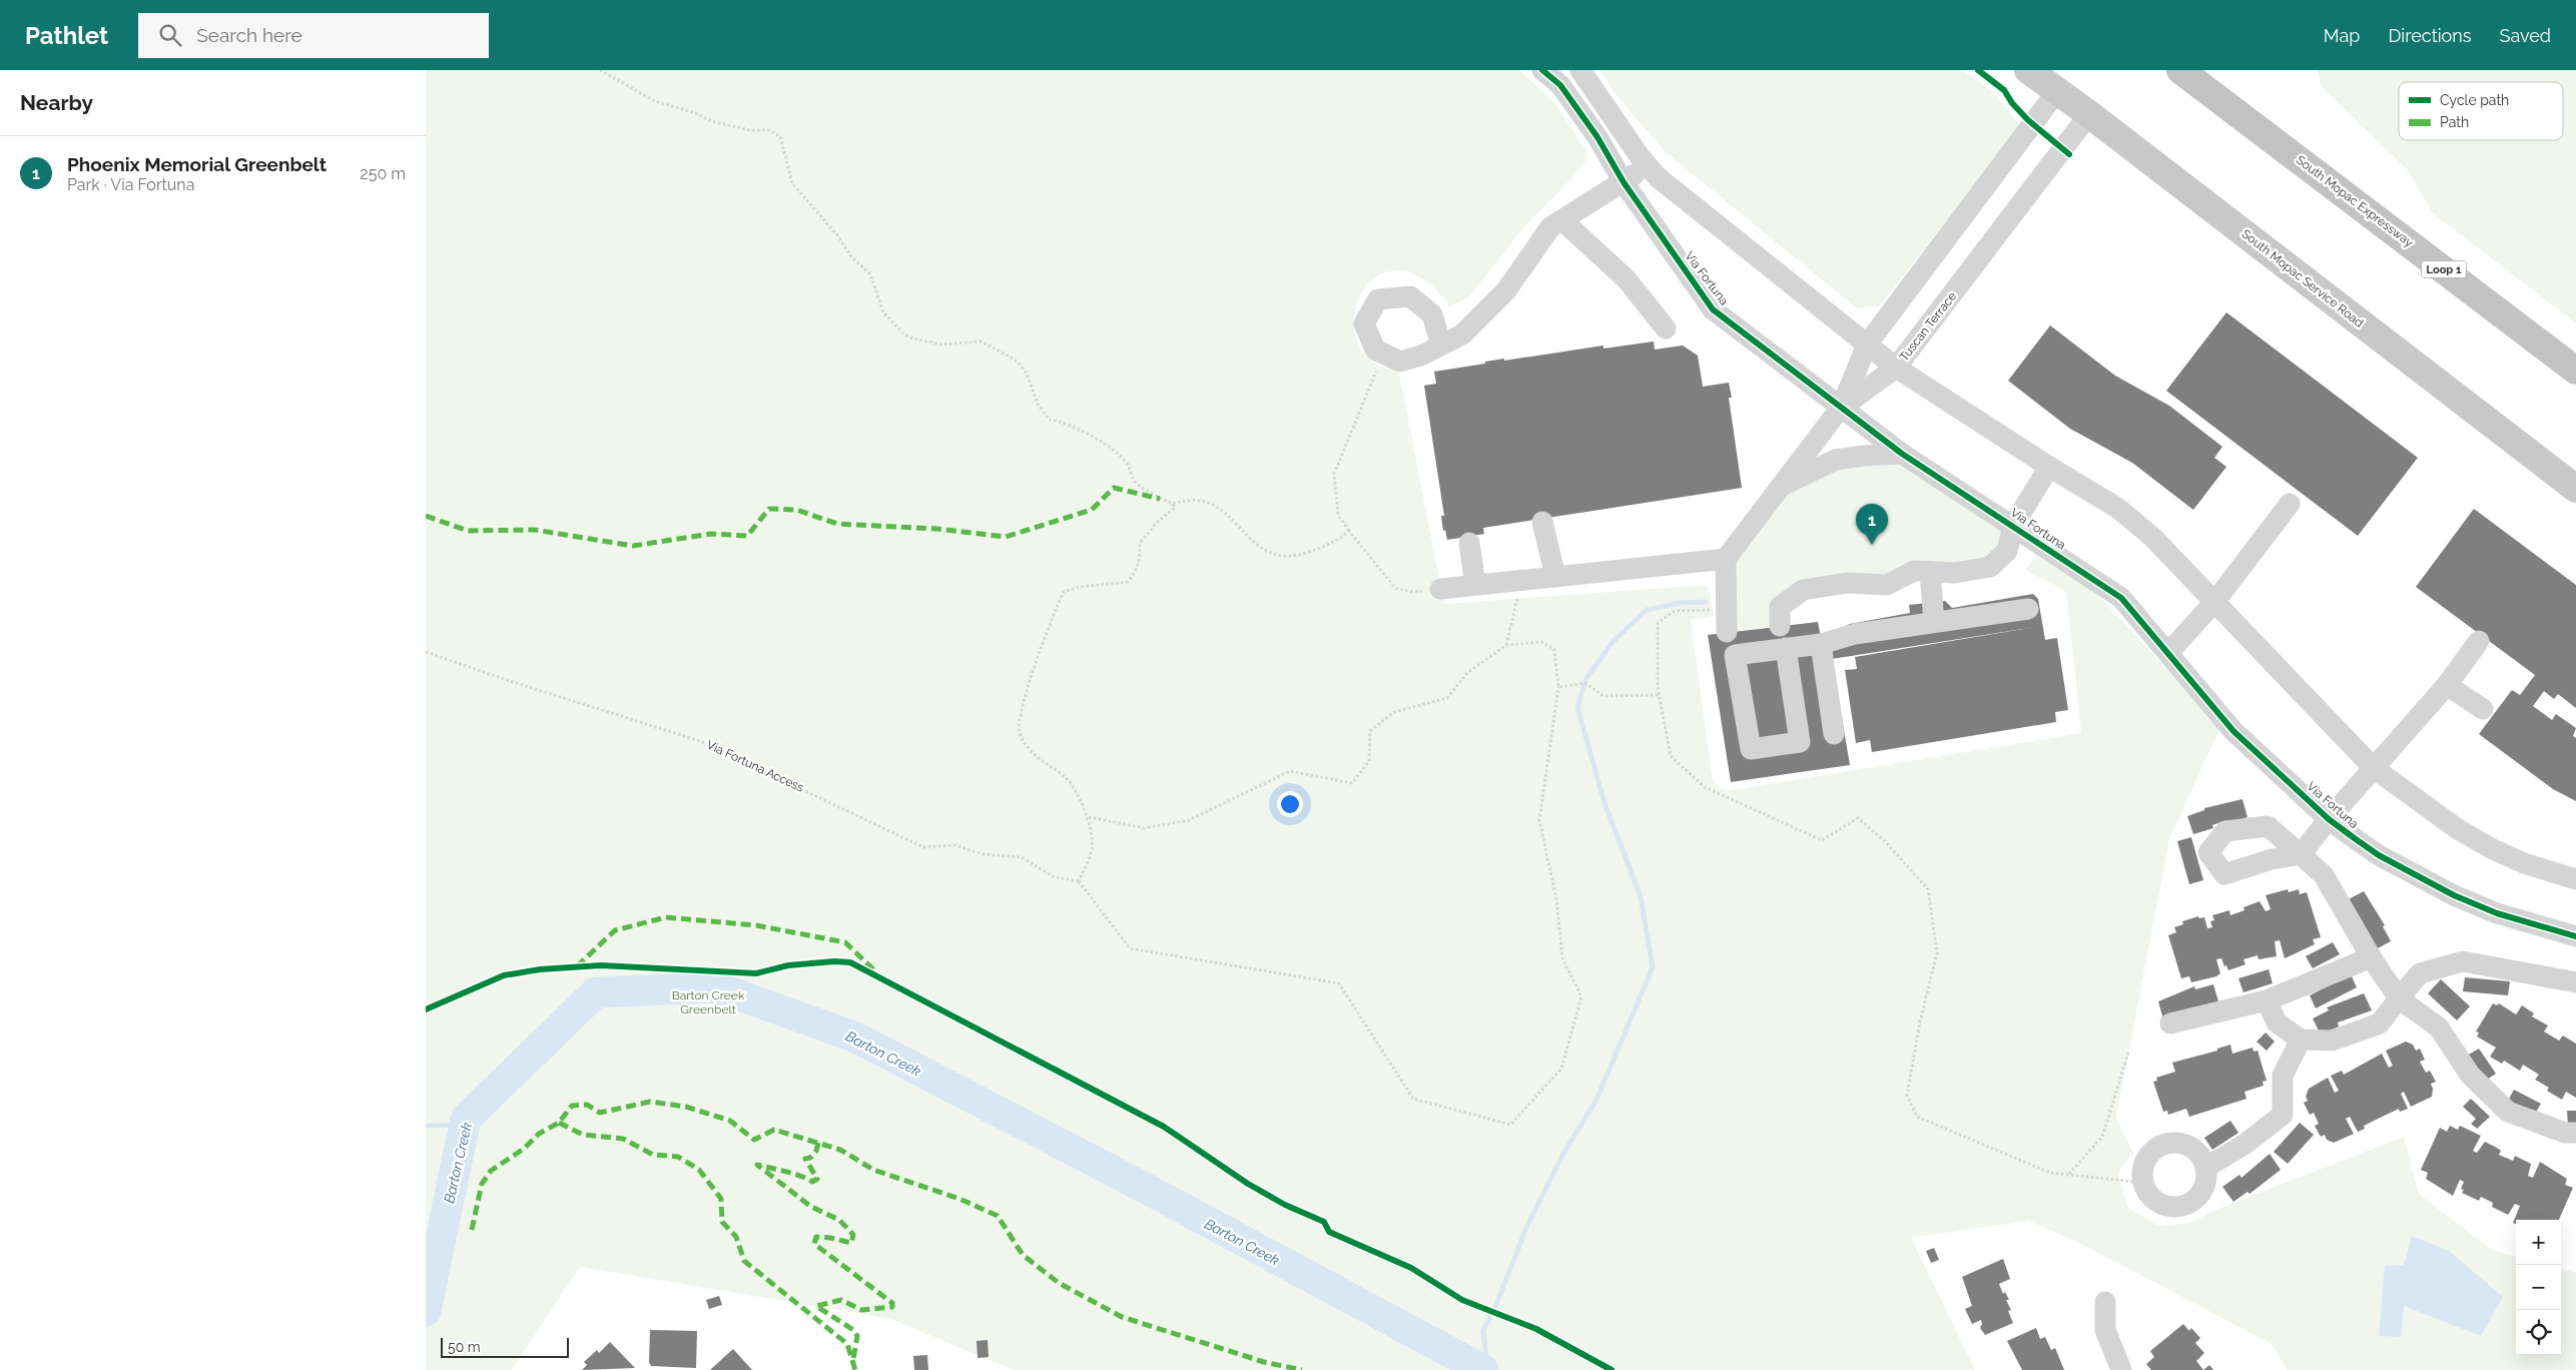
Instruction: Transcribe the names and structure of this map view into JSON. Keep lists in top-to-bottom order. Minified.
{"streets":{"highway":["South Mopac Expressway","Loop 1"],"main road":["South Mopac Service Road"],"street":["Via Fortuna","Tuscan Terrace"],"path":["Via Fortuna Access"]},"crossings":[["Via Fortuna","Tuscan Terrace"],["South Mopac Service Road","Tuscan Terrace"]],"water":["Barton Creek"],"parks":["Barton Creek Greenbelt"],"legend":["Cycle path","Path"],"scale_bar":"50 m","page":{"header":"Pathlet","search":"Search here","nav":["Map","Directions","Saved"],"heading":"Nearby","list":[{"mark":"1","name":"Phoenix Memorial Greenbelt","note":"Park · Via Fortuna","value":"250 m"}],"pins":"1","map_buttons":["+","−"],"scale":"50 m"}}
